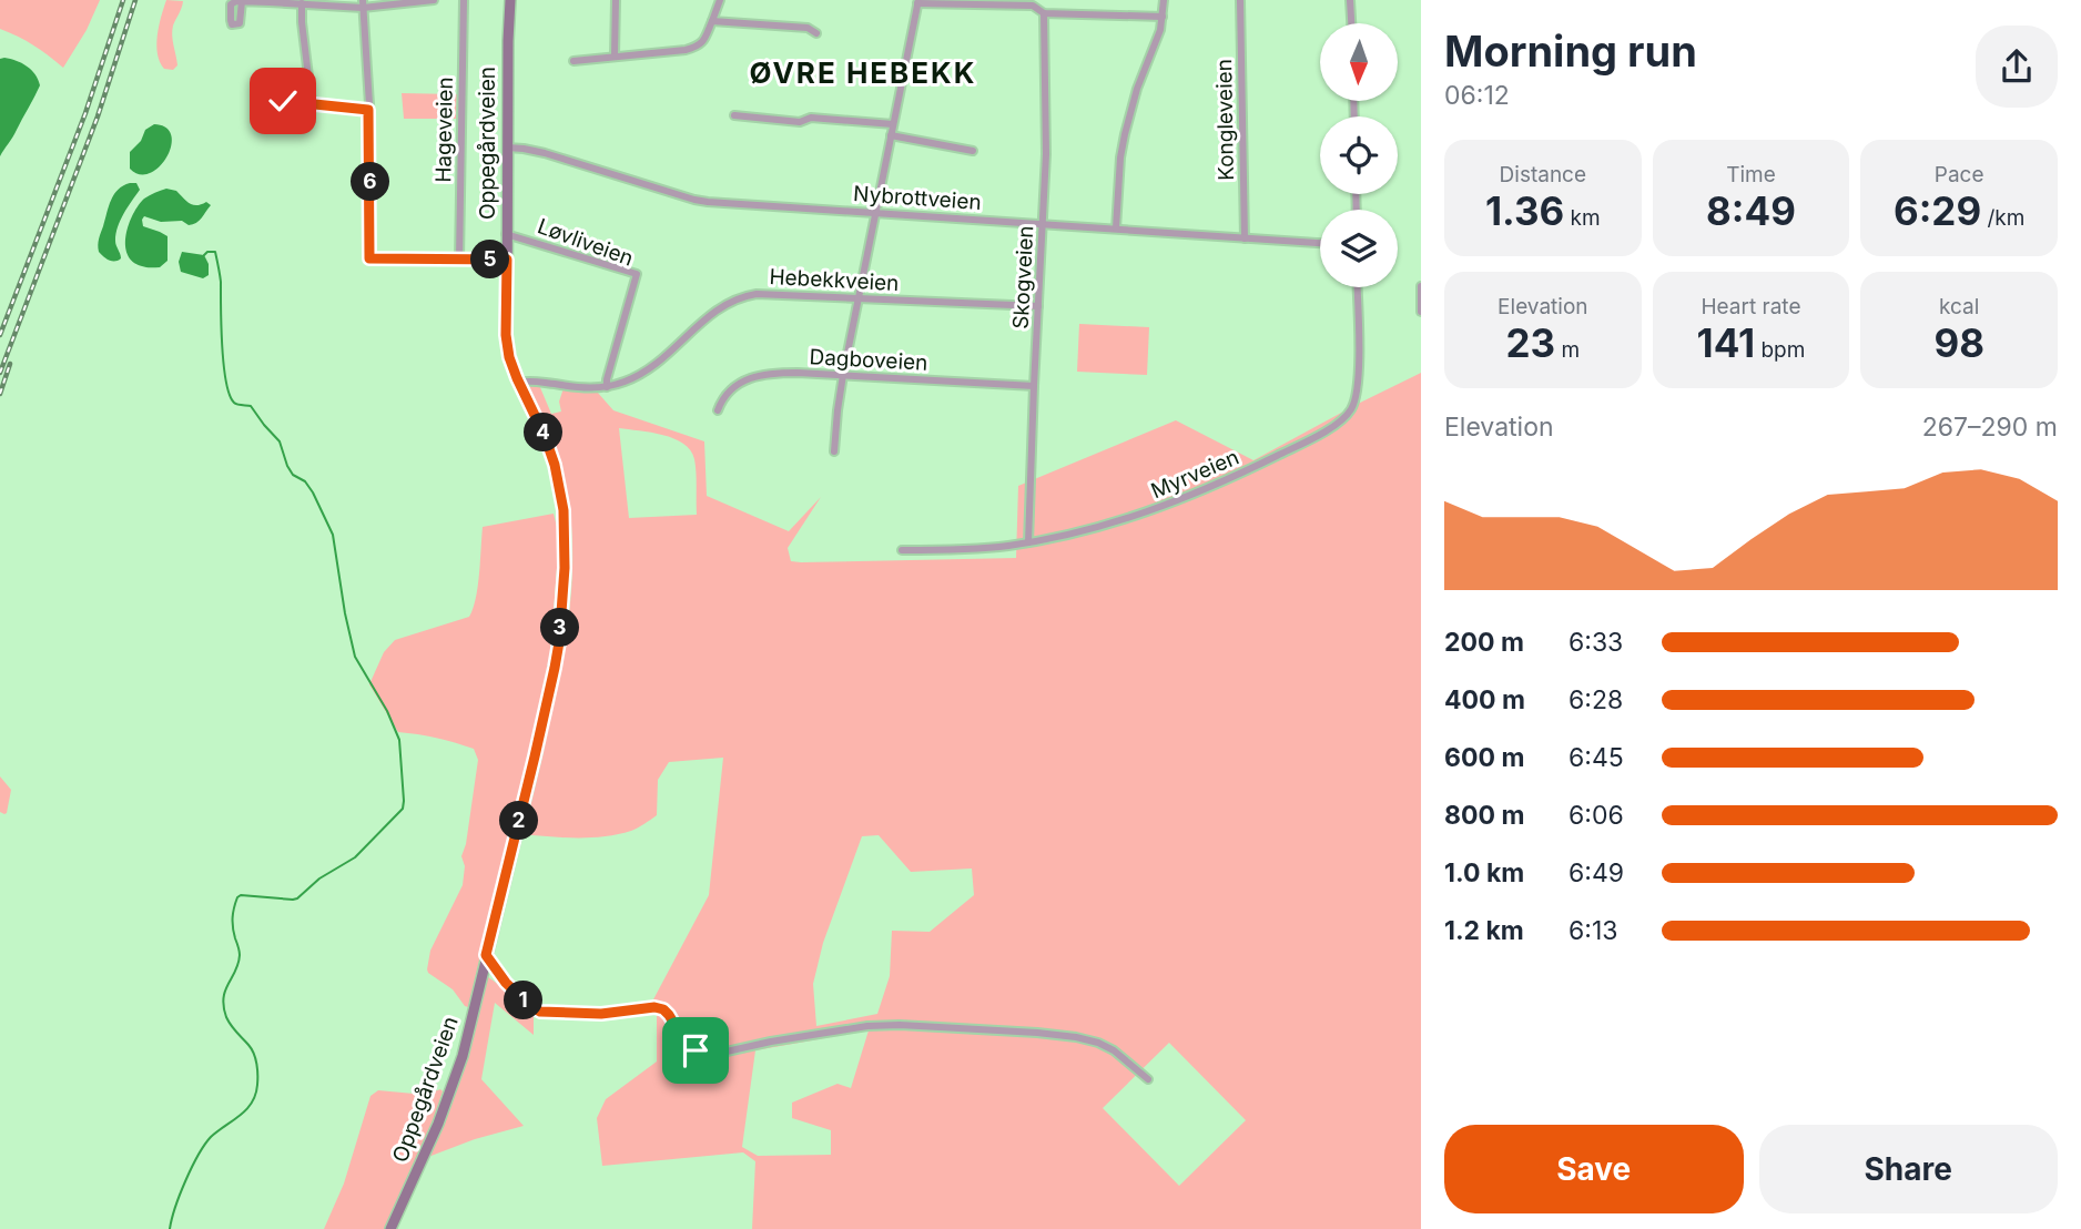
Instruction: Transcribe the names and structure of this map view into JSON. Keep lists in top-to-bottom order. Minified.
{"streets":{"main road":["Oppegårdveien"],"street":["Kongleveien","Hageveien","Nybrottveien","Løvliveien","Skogveien","Hebekkveien","Dagboveien","Myrveien"]},"crossings":[["Kongleveien","Nybrottveien"],["Oppegårdveien","Nybrottveien"],["Oppegårdveien","Løvliveien"],["Oppegårdveien","Hebekkveien"],["Nybrottveien","Skogveien"],["Løvliveien","Hebekkveien"],["Skogveien","Hebekkveien"],["Skogveien","Dagboveien"],["Skogveien","Myrveien"]],"districts":["ØVRE HEBEKK"],"north":"bottom","page":{"heading":["Morning run","06:12"],"stats":[["Distance","1.36 km"],["Time","8:49"],["Pace","6:29 /km"],["Elevation","23 m"],["Heart rate","141 bpm"],["kcal","98"]],"pins":["6","5","4","3","2","1"],"chart":["Elevation","267–290 m"],"list":[{"name":"200 m","note":"6:33"},{"name":"400 m","note":"6:28"},{"name":"600 m","note":"6:45"},{"name":"800 m","note":"6:06"},{"name":"1.0 km","note":"6:49"},{"name":"1.2 km","note":"6:13"}],"buttons":["Save","Share"]}}
